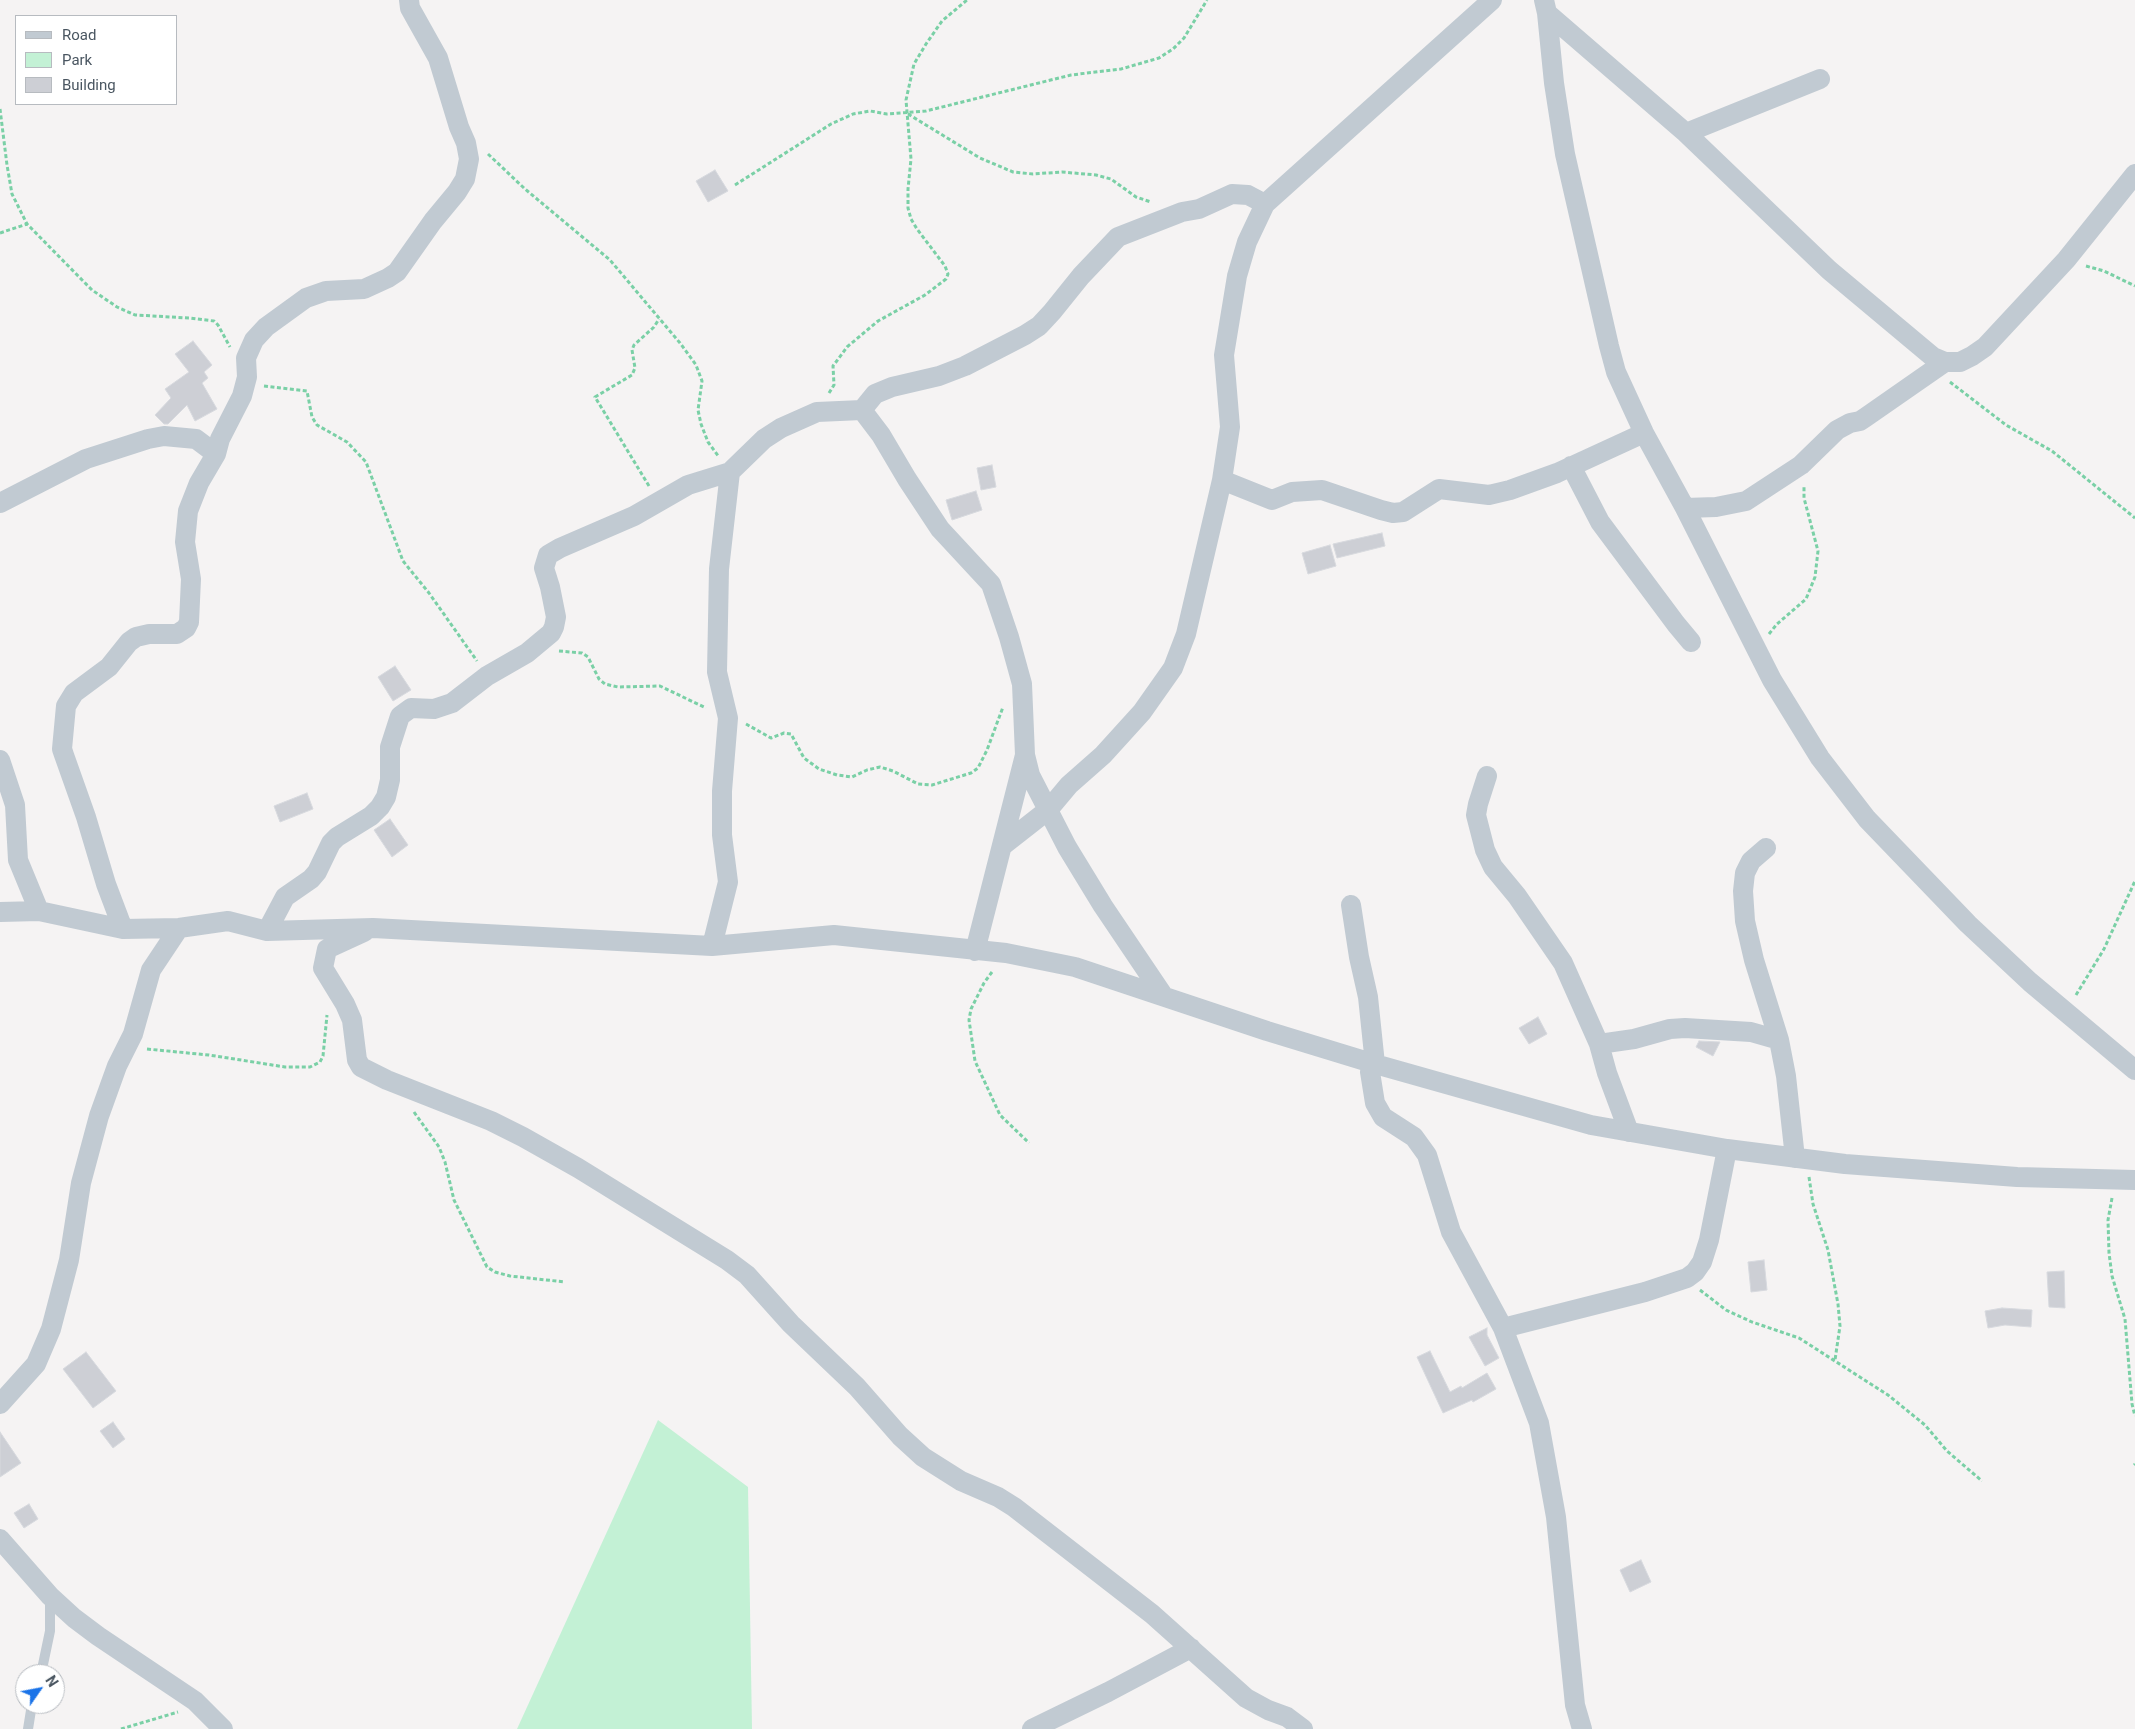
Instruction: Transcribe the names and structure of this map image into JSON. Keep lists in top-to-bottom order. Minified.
{"legend":["Road","Park","Building"],"north":"top right"}
